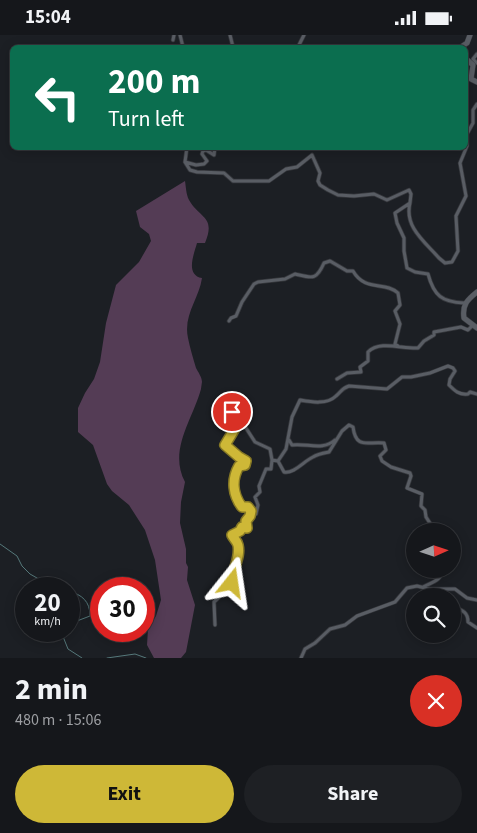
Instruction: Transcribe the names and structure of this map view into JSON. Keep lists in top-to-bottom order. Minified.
{"north":"right","page":{"status":"15:04","turn":["200 m","Turn left"],"speed":"20 km/h","limit":"30","heading":["2 min","480 m · 15:06"],"buttons":["Exit","Share"]}}
